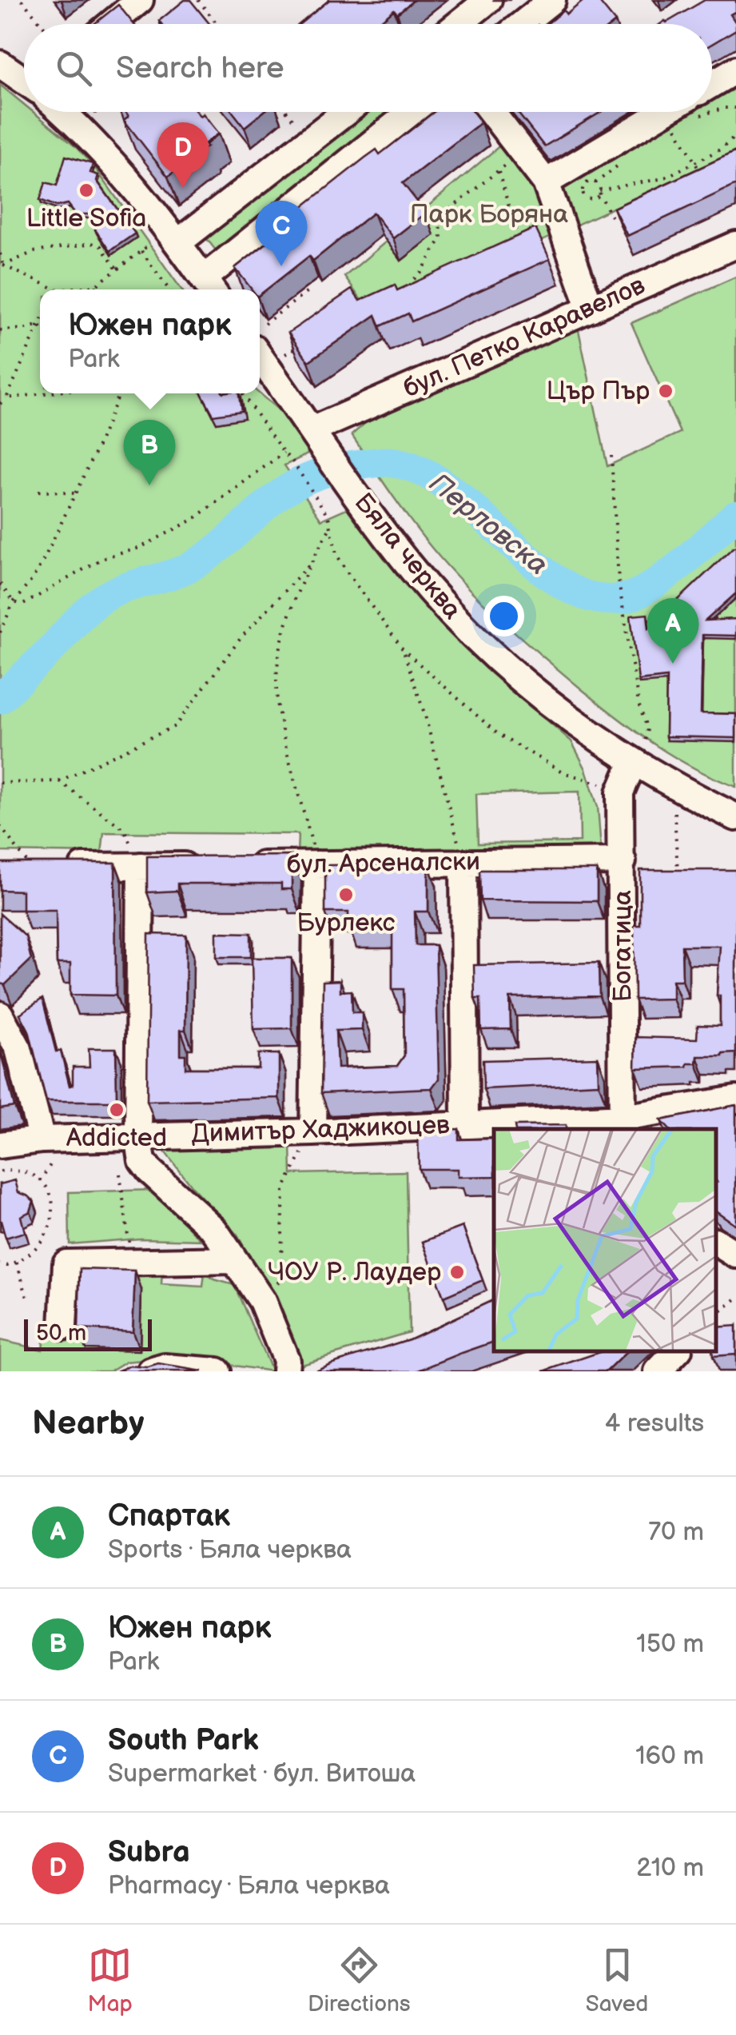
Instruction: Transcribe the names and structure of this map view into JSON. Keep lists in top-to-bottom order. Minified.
{"streets":{"street":["бул. Петко Каравелов","Бяла черква","бул. Арсеналски","Богатица","Димитър Хаджикоцев"]},"crossings":[["бул. Петко Каравелов","Бяла черква"],["Бяла черква","Богатица"],["бул. Арсеналски","Богатица"],["Богатица","Димитър Хаджикоцев"]],"water":["Перловска"],"parks":["Парк Боряна"],"places":["Little Sofia","Цър Пър","Бурлекс","Addicted","ЧОУ Р. Лаудер"],"scale_bar":"50 m","page":{"search":"Search here","pins":["D","C","B","A"],"popup":["Южен парк","Park"],"scale":"50 m","heading":["Nearby","4 results"],"list":[{"mark":"A","name":"Спартак","note":"Sports · Бяла черква","value":"70 m"},{"mark":"B","name":"Южен парк","note":"Park","value":"150 m"},{"mark":"C","name":"South Park","note":"Supermarket · бул. Витоша","value":"160 m"},{"mark":"D","name":"Subra","note":"Pharmacy · Бяла черква","value":"210 m"}],"nav":["Map","Directions","Saved"]}}
